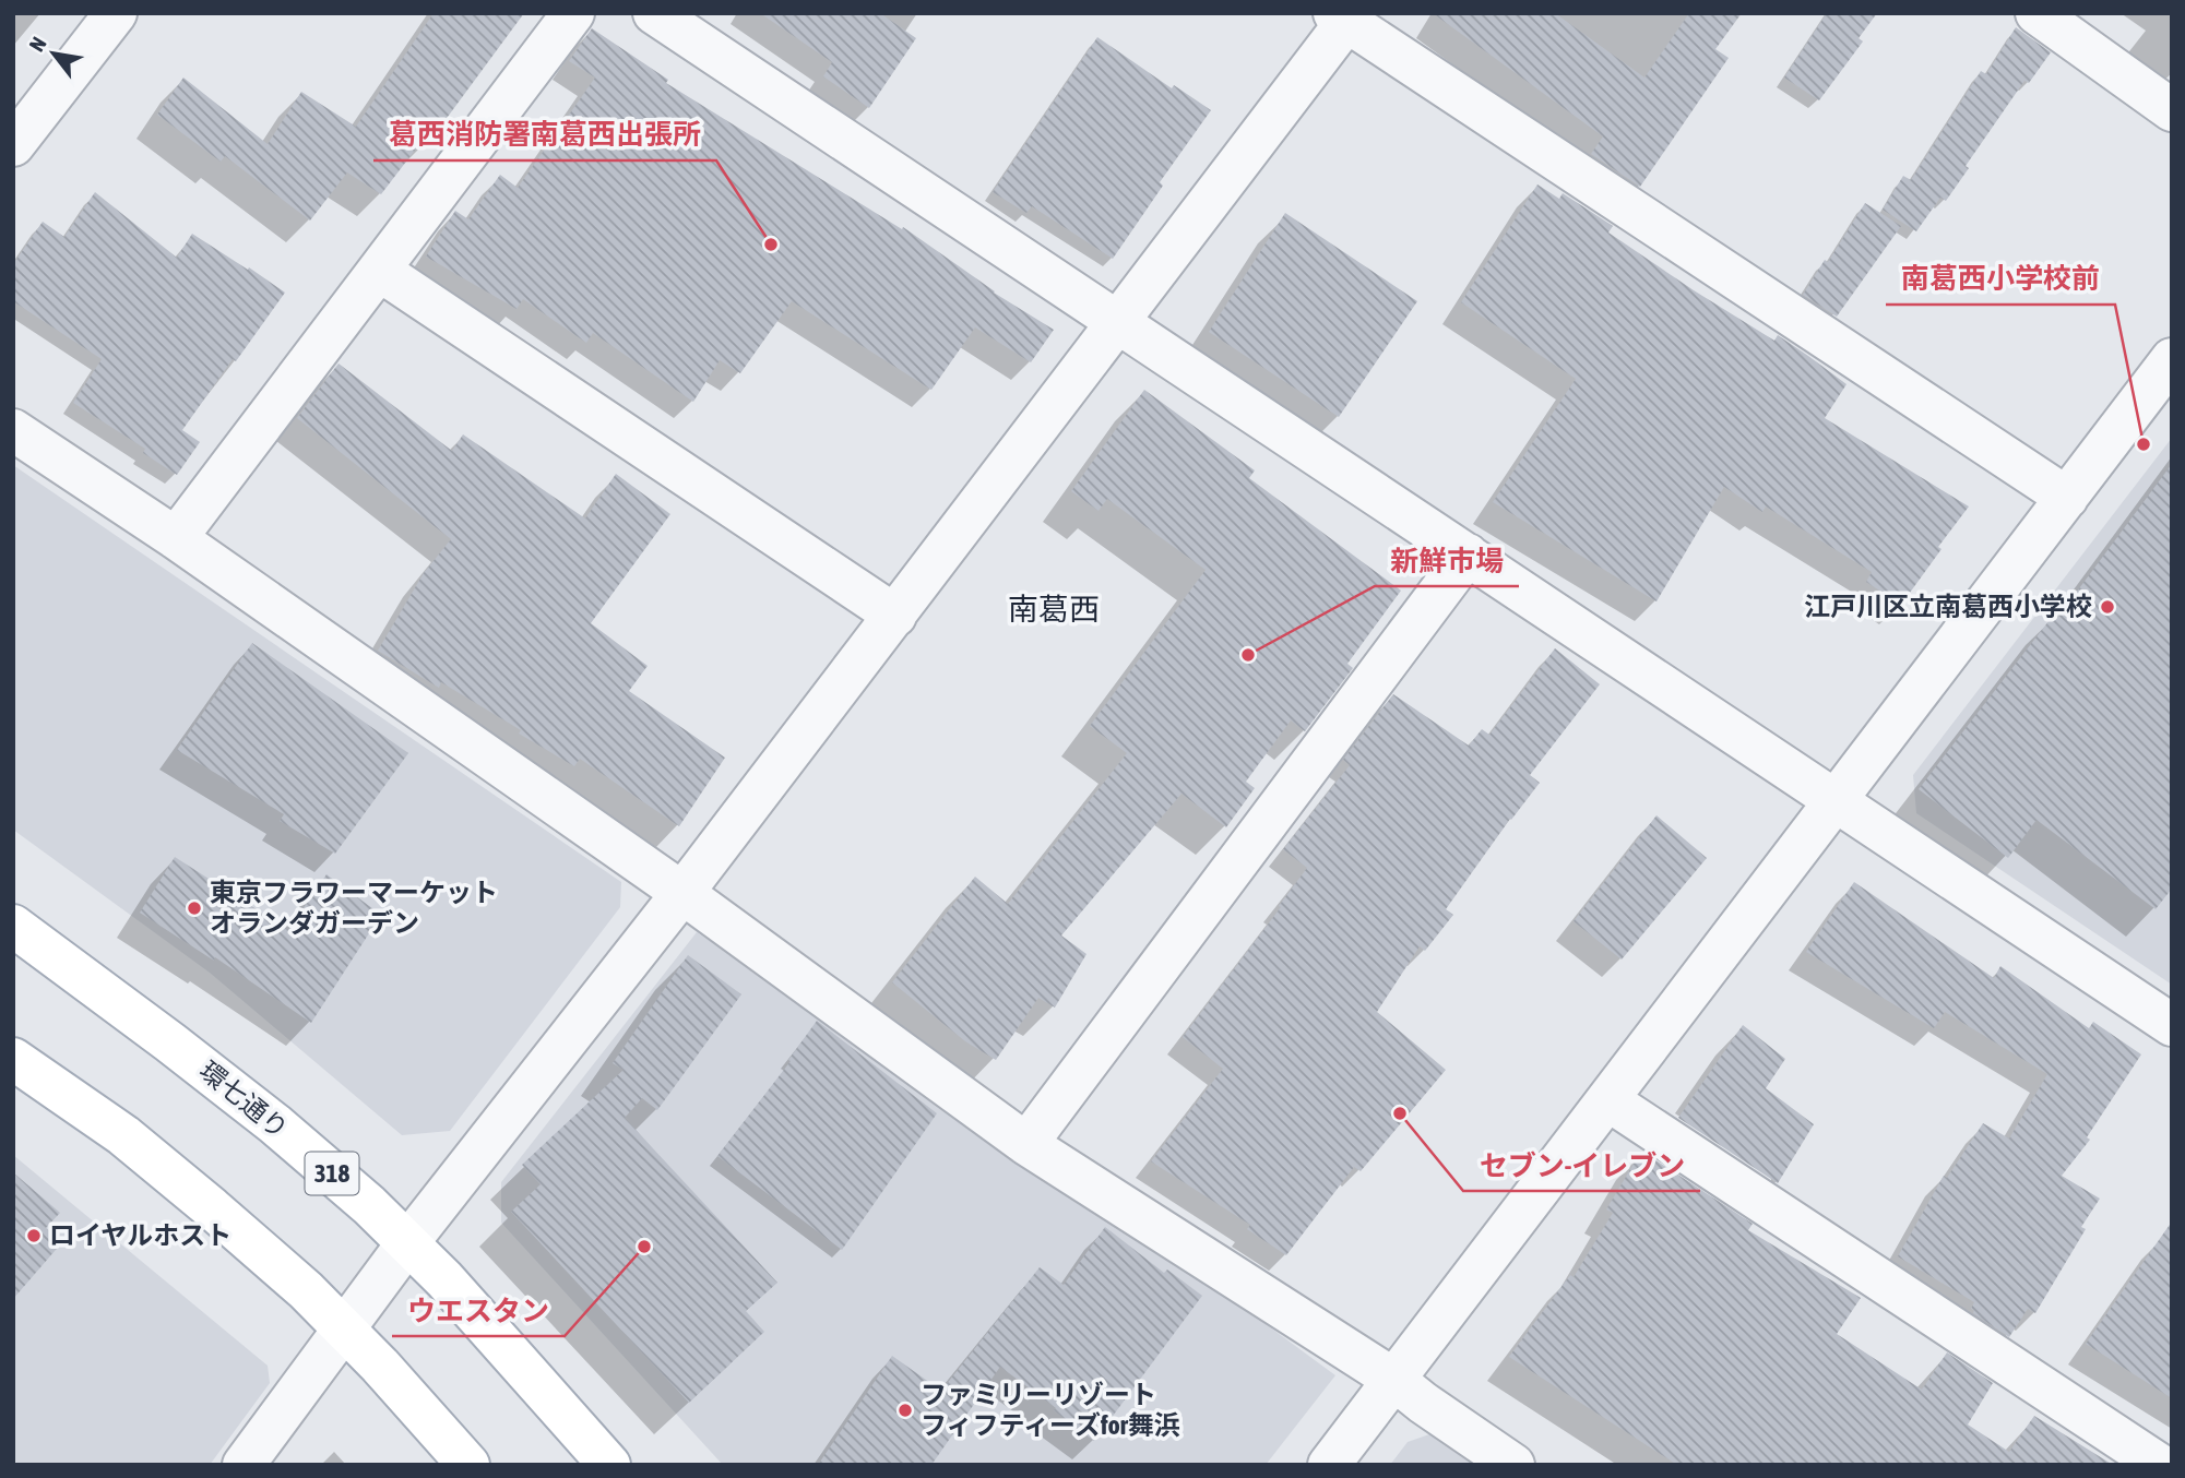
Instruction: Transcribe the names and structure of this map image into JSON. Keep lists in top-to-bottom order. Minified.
{"streets":{"main road":["環七通り","318"]},"districts":["南葛西"],"places":["葛西消防署南葛西出張所","南葛西小学校前","江戸川区立南葛西小学校","新鮮市場","東京フラワーマーケット オランダガーデン","セブン-イレブン","ロイヤルホスト","ウエスタン","ファミリーリゾート フィフティーズfor舞浜"],"north":"top left"}
